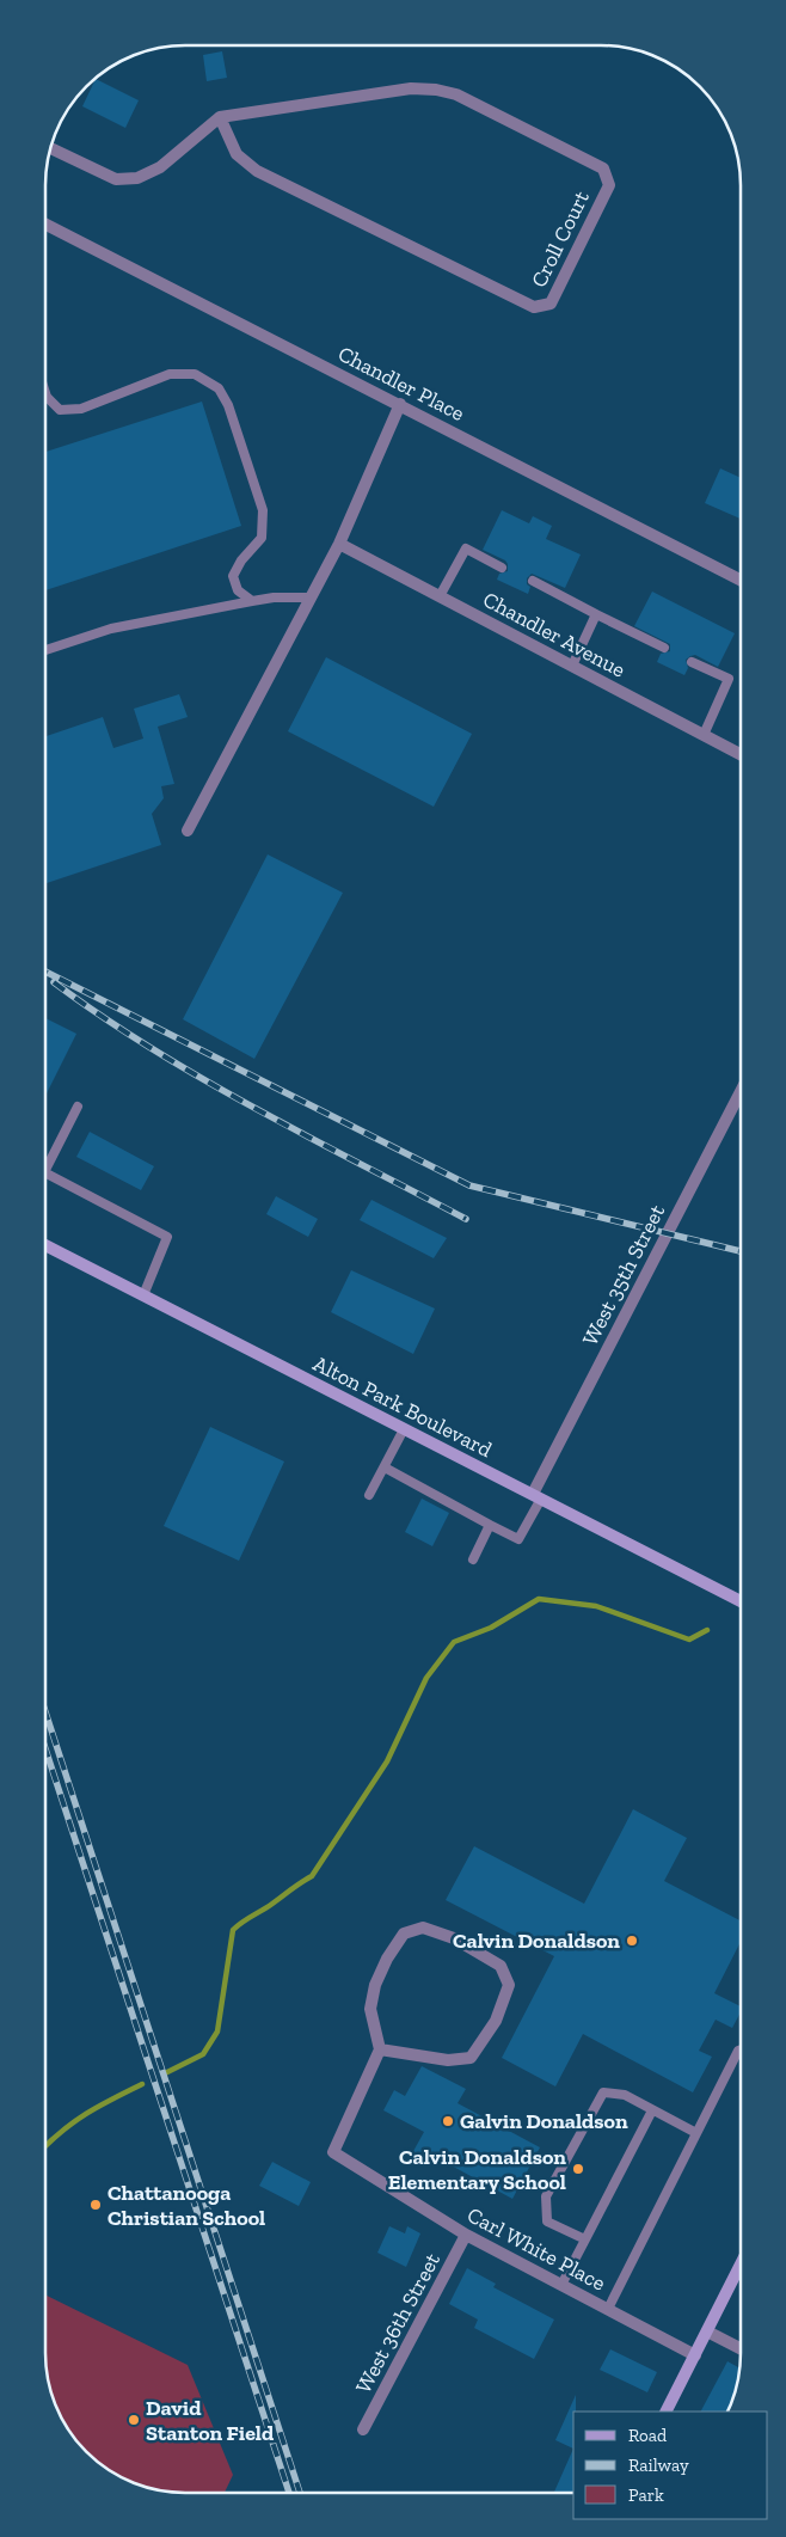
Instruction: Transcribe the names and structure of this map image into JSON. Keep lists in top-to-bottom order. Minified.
{"streets":{"main road":["Alton Park Boulevard"],"street":["Croll Court","Chandler Place","Chandler Avenue","West 35th Street","Carl White Place","West 36th Street"]},"crossings":[["West 35th Street","Alton Park Boulevard"],["Carl White Place","West 36th Street"]],"places":["Calvin Donaldson","Galvin Donaldson","Calvin Donaldson Elementary School","Chattanooga Christian School","David Stanton Field"],"legend":["Road","Railway","Park"]}
